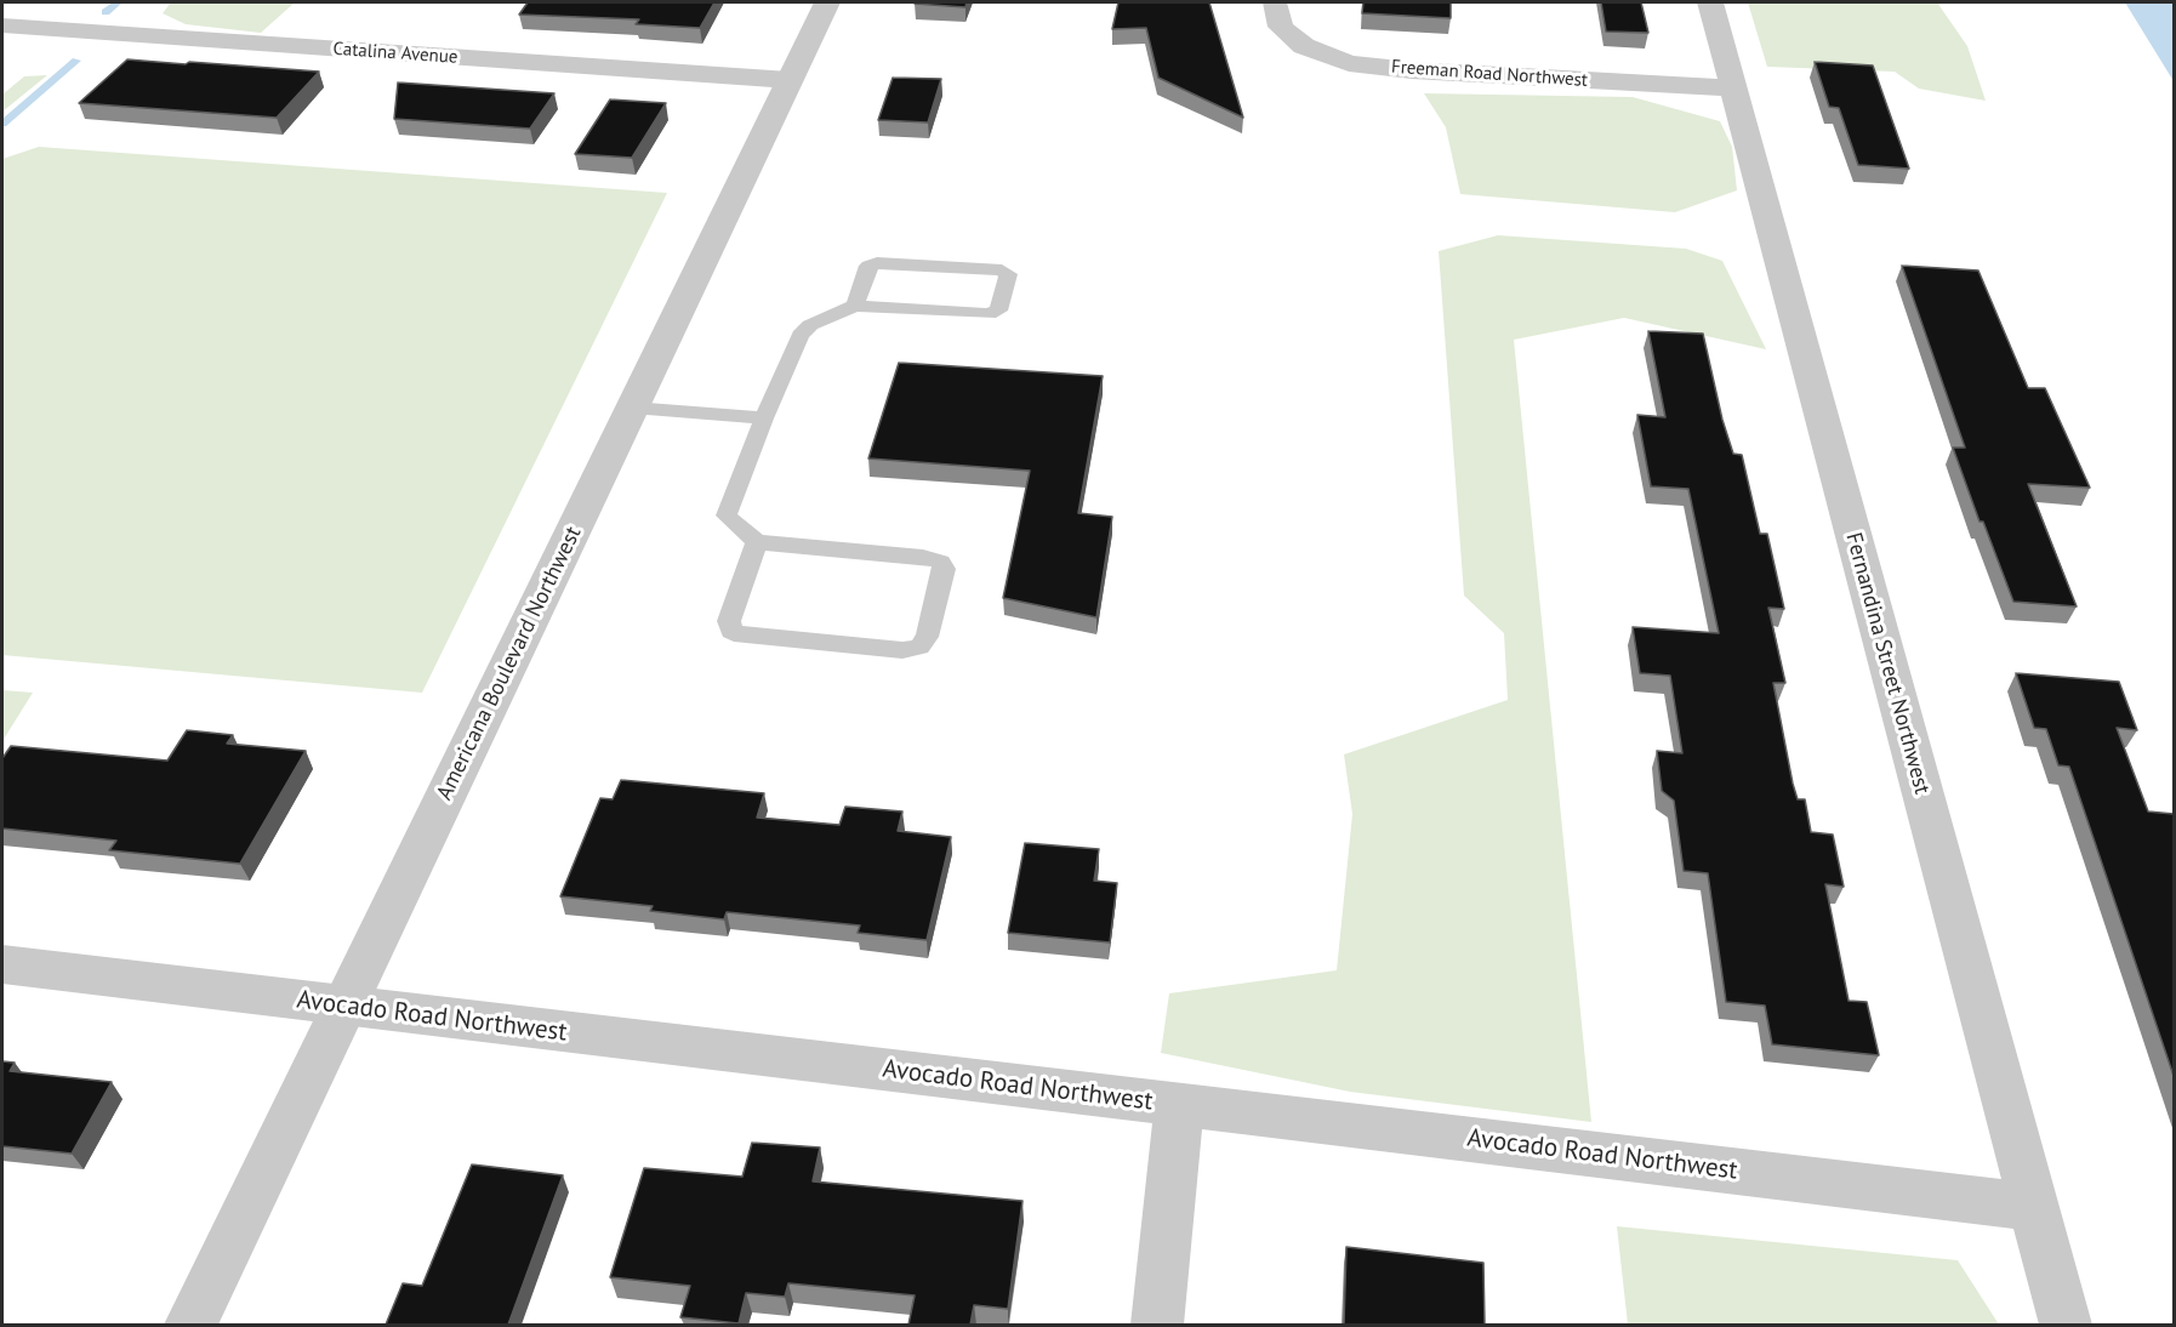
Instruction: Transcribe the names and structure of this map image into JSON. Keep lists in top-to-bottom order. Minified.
{"streets":{"street":["Catalina Avenue","Freeman Road Northwest","Americana Boulevard Northwest","Fernandina Street Northwest","Avocado Road Northwest"]},"crossings":[["Catalina Avenue","Americana Boulevard Northwest"],["Freeman Road Northwest","Fernandina Street Northwest"],["Americana Boulevard Northwest","Avocado Road Northwest"],["Fernandina Street Northwest","Avocado Road Northwest"]]}
